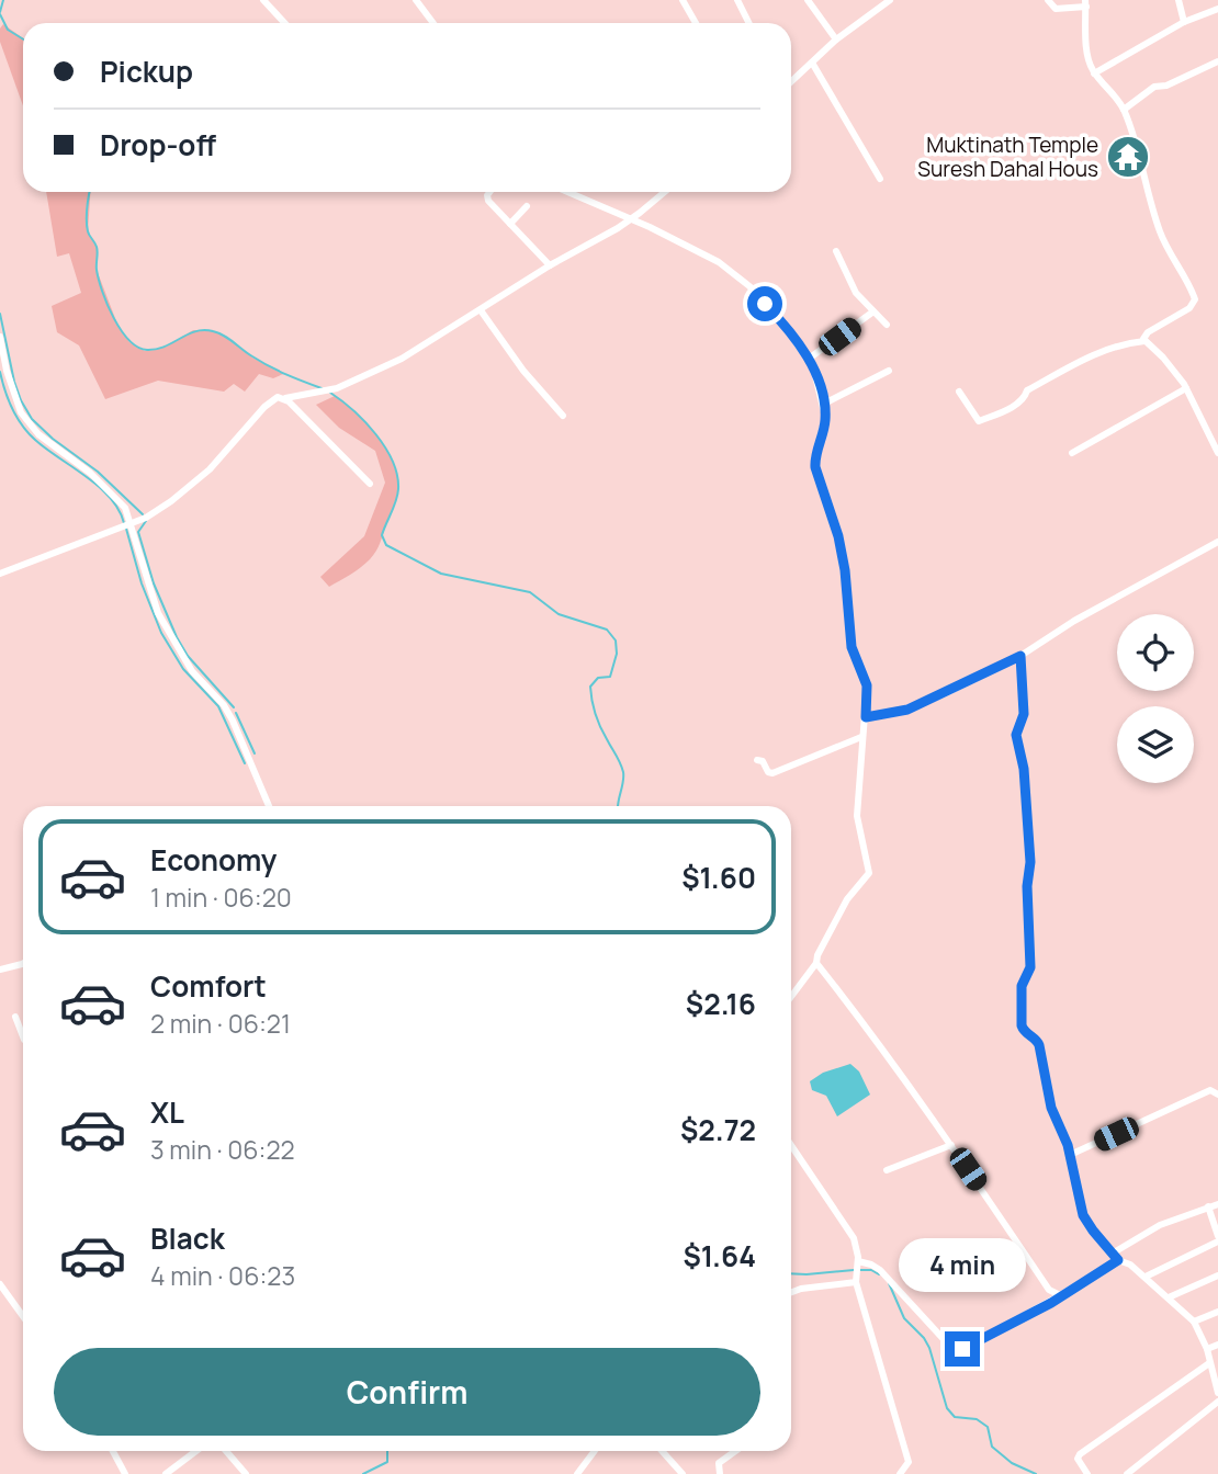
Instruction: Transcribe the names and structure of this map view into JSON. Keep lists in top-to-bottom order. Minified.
{"places":{"temple":["Muktinath Temple Suresh Dahal Hous"]},"page":{"banner":["Pickup","Drop-off"],"list":[{"name":"Economy","note":"1 min · 06:20","value":"$1.60"},{"name":"Comfort","note":"2 min · 06:21","value":"$2.16"},{"name":"XL","note":"3 min · 06:22","value":"$2.72"},{"name":"Black","note":"4 min · 06:23","value":"$1.64"}],"bubble":"4 min","buttons":"Confirm"}}
